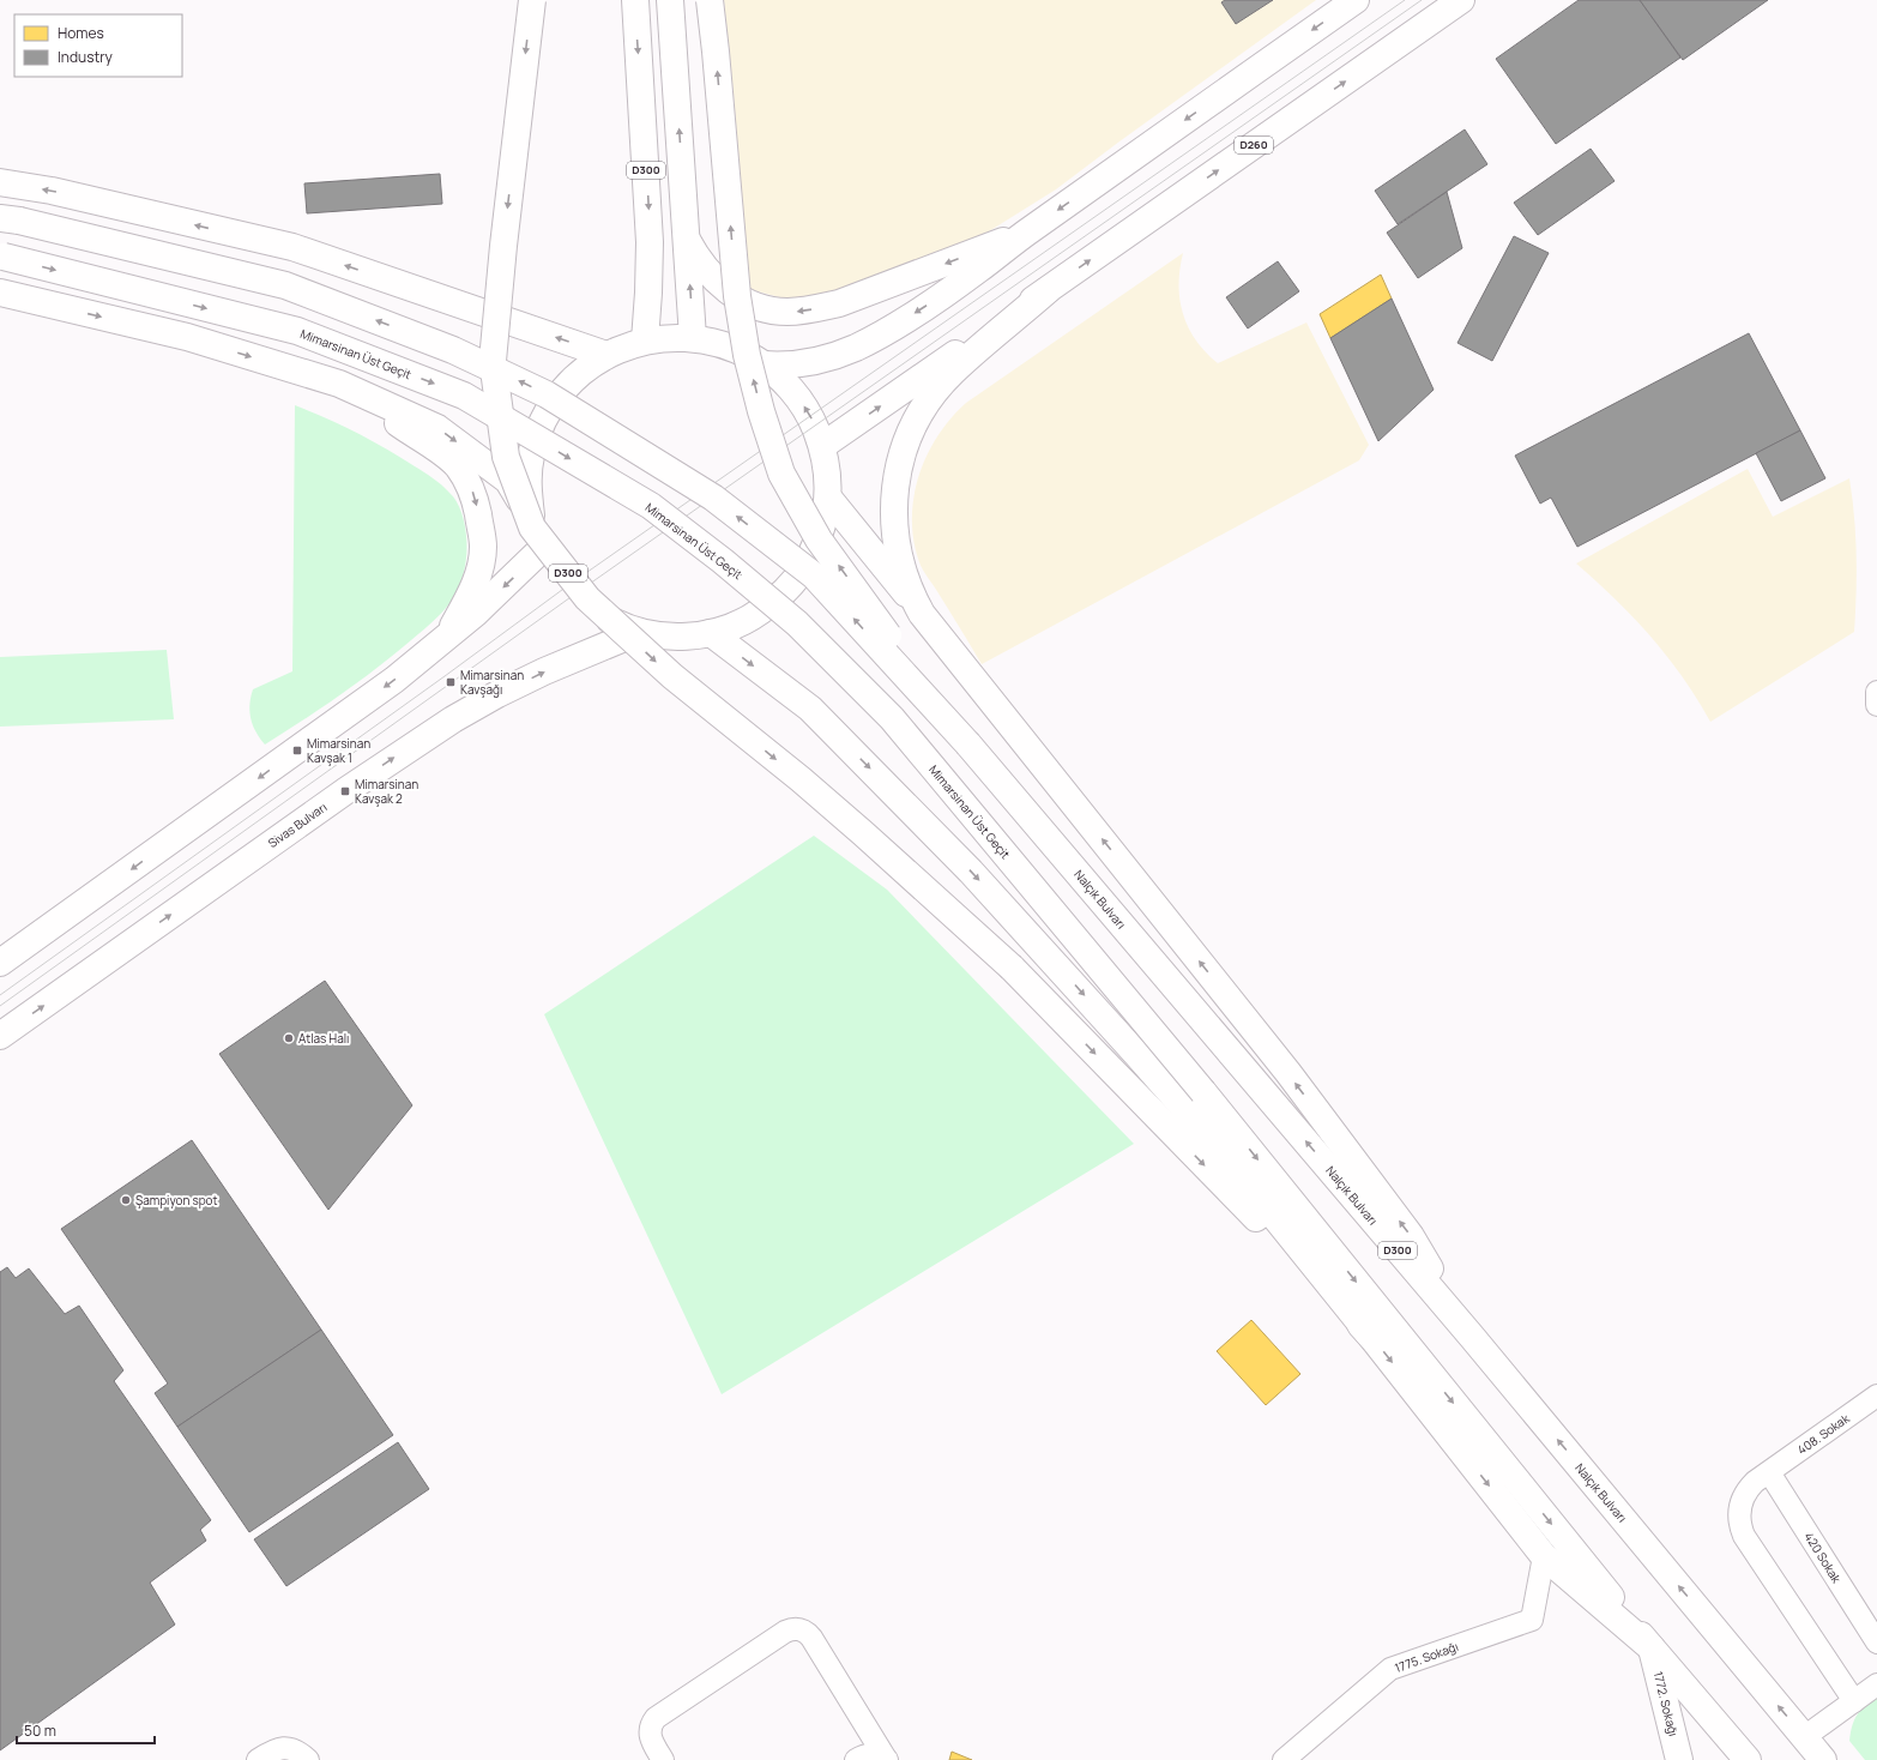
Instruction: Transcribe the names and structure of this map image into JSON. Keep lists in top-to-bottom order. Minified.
{"streets":{"main road":["D260","D300","Mimarsinan Üst Geçit","Sivas Bulvarı","Nalçık Bulvarı","1772. Sokağı"],"street":["408. Sokak","420 Sokak","1775. Sokağı"]},"crossings":[["D300","Nalçık Bulvarı"],["Mimarsinan Üst Geçit","1772. Sokağı"],["408. Sokak","420 Sokak"]],"places":{"transit":["Mimarsinan Kavşağı","Mimarsinan Kavşak 1","Mimarsinan Kavşak 2"],"other":["Atlas Halı","Şampiyon spot"]},"legend":["Homes","Industry"],"scale_bar":"50 m"}
